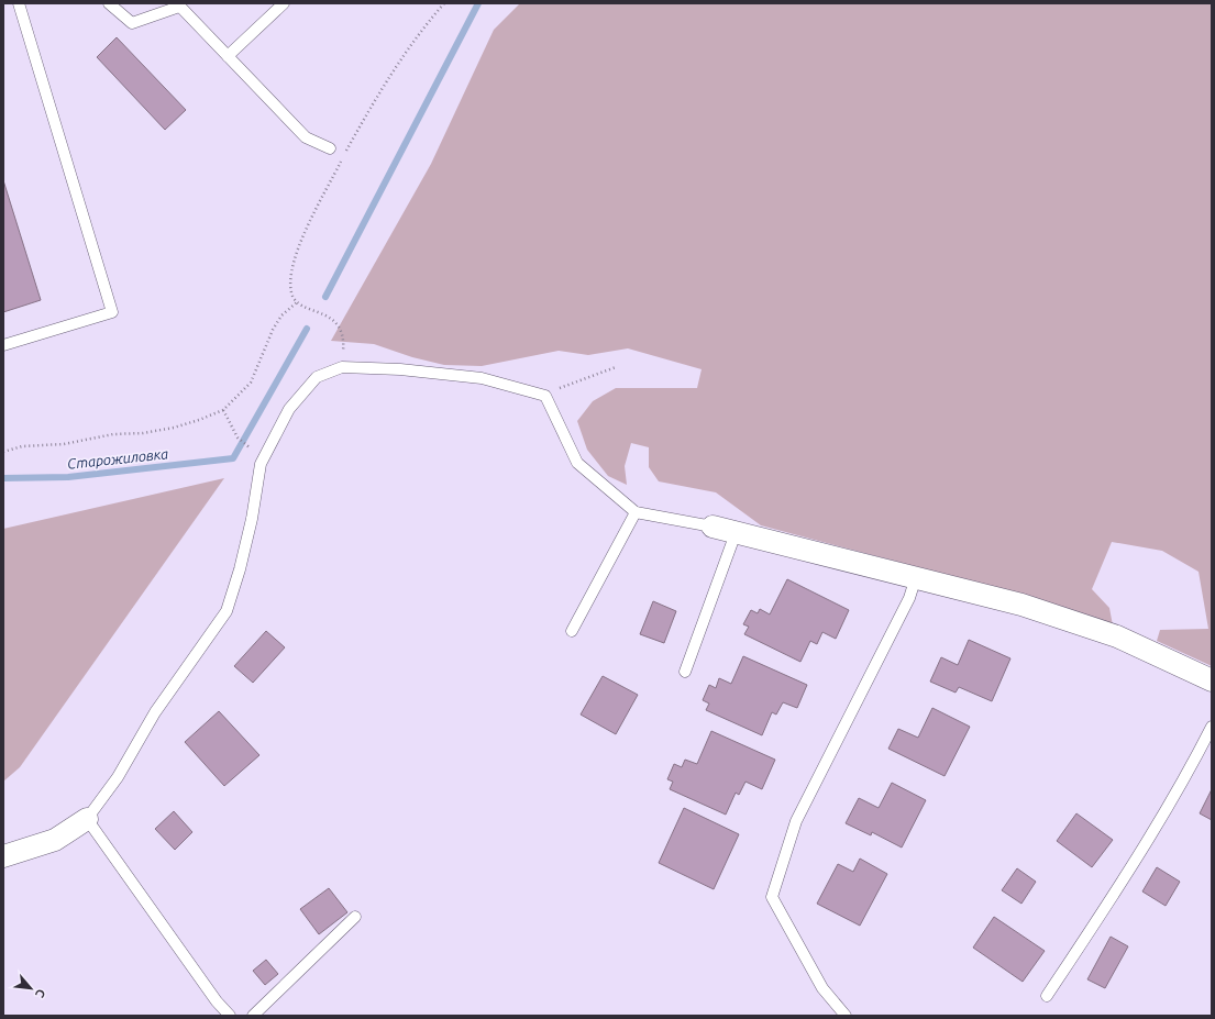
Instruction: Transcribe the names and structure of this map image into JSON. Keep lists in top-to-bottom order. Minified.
{"water":["Старожиловка"],"north":"bottom right"}
